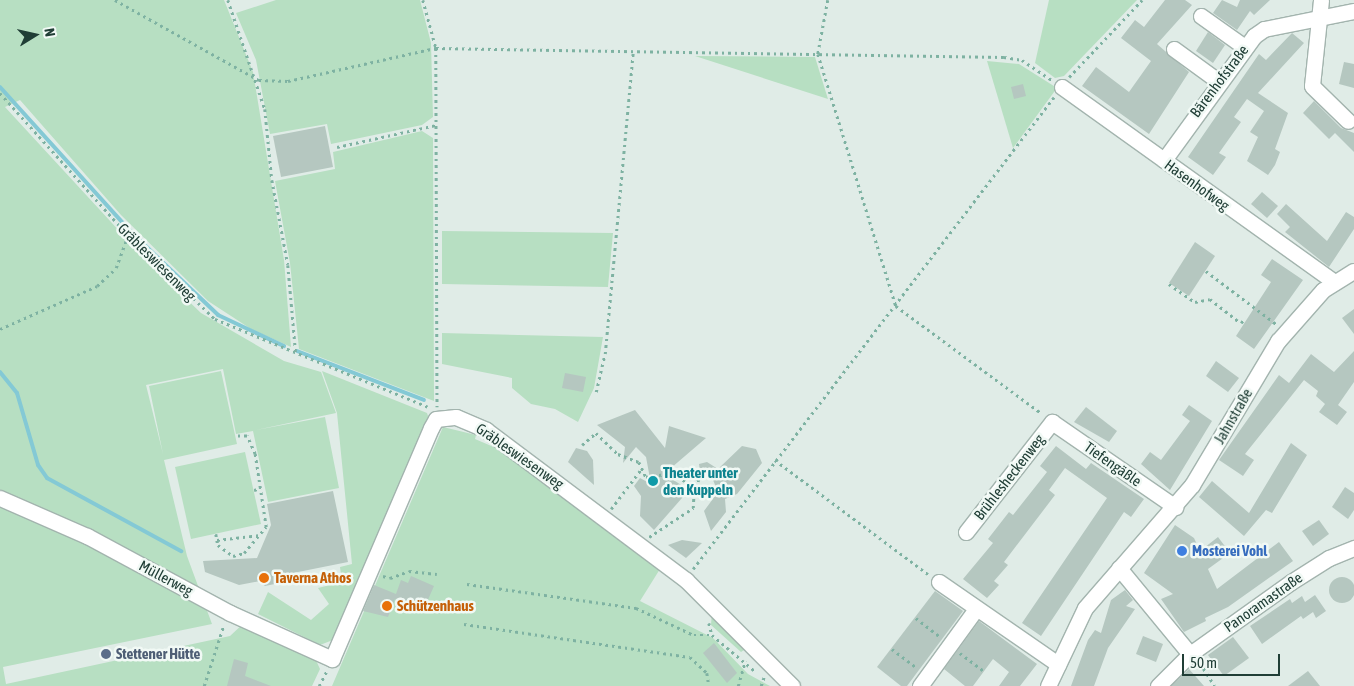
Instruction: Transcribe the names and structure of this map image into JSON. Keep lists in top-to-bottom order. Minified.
{"streets":{"street":["Bärenhofstraße","Hasenhofweg","Gräbleswiesenweg","Jahnstraße","Tiefengäßle","Brühlesheckenweg","Müllerweg","Panoramastraße"]},"crossings":[["Bärenhofstraße","Hasenhofweg"],["Hasenhofweg","Jahnstraße"],["Gräbleswiesenweg","Müllerweg"],["Jahnstraße","Tiefengäßle"],["Tiefengäßle","Brühlesheckenweg"]],"places":["Theater unter den Kuppeln","Mosterei Vohl","Taverna Athos","Schützenhaus","Stettener Hütte"],"scale_bar":"50 m","north":"right"}
